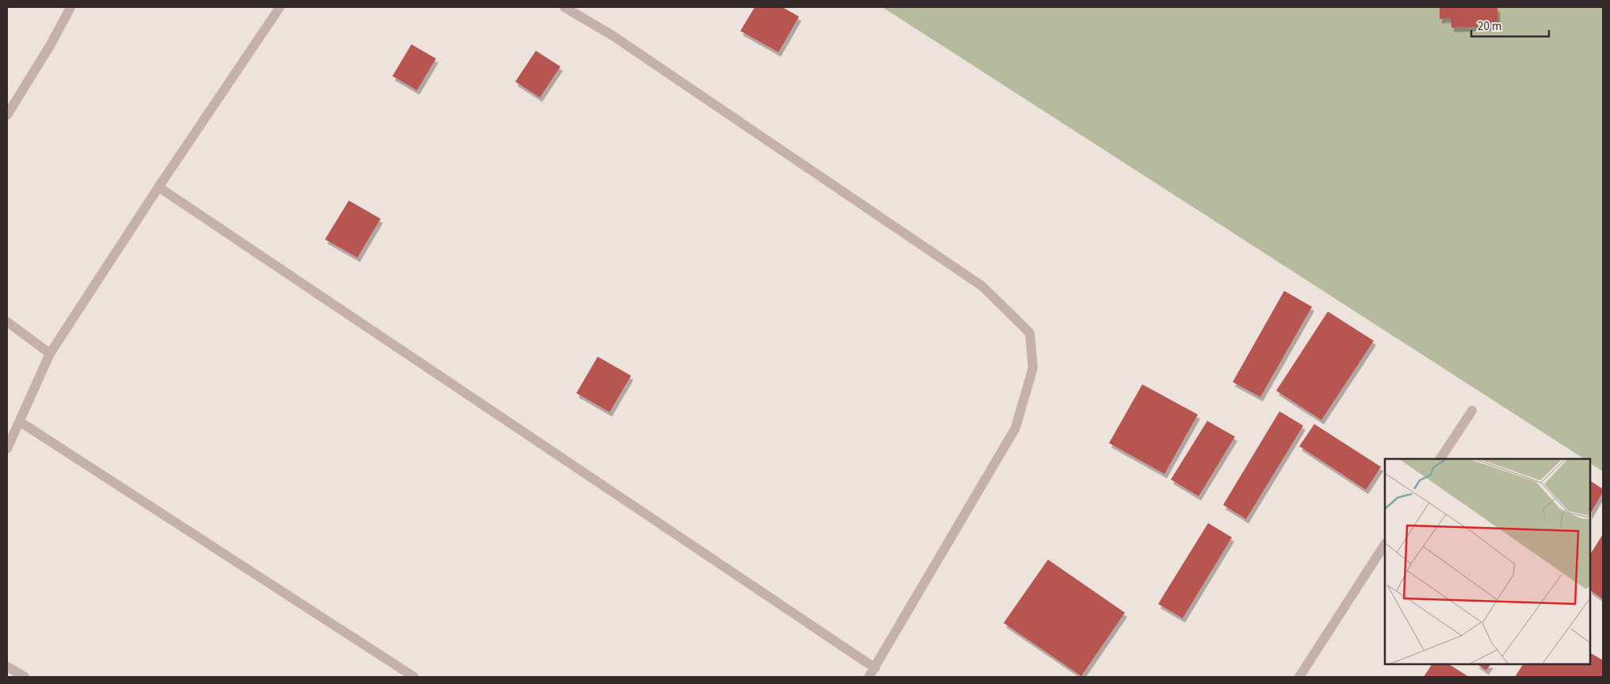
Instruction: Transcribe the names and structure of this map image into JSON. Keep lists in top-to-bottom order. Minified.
{"scale_bar":"20 m"}
